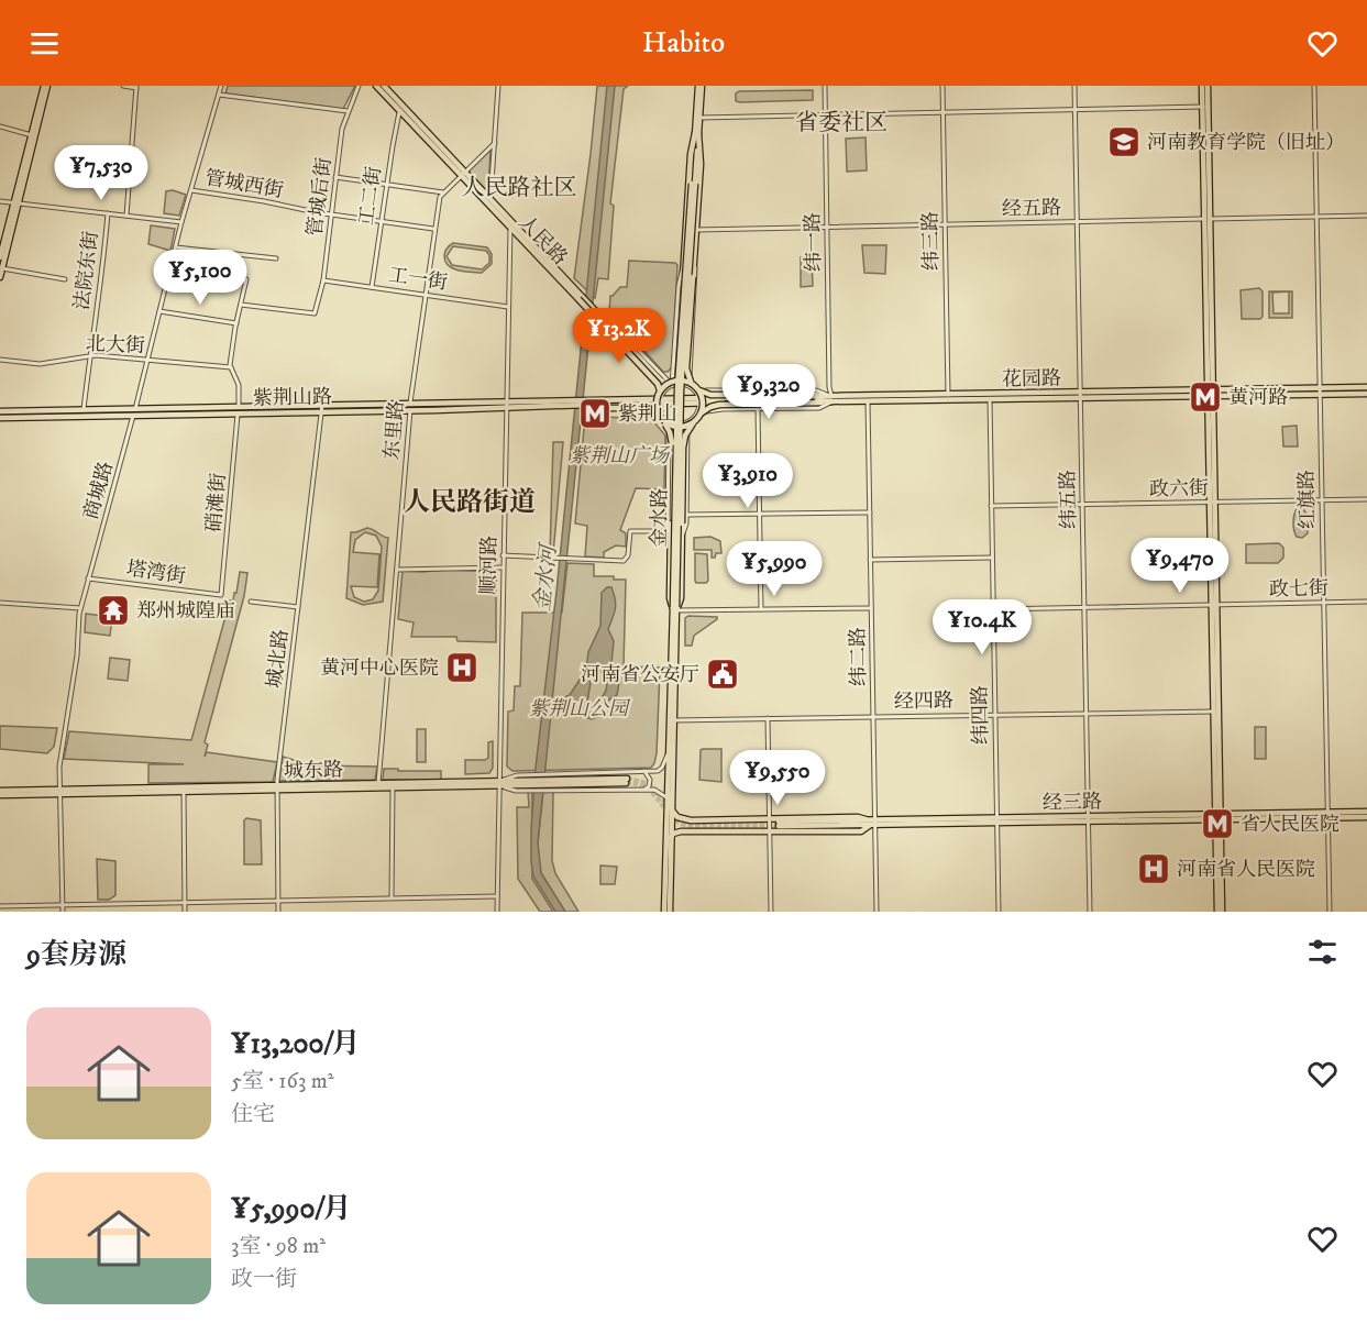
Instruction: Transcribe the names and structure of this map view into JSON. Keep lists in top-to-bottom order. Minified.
{"streets":{"main road":["人民路","花园路","紫荆山路","金水路","城东路","经三路"],"street":["管城西街","工二街","管城后街","经五路","纬三路","纬一路","法院东街","工一街","北大街","东里路","政六街","商城路","纬五路","红旗路","硝滩街","顺河路","塔湾街","政七街","纬二路","城北路","经四路","纬四路"]},"crossings":[["管城西街","工二街"],["管城西街","管城后街"],["管城西街","东里路"],["管城西街","商城路"],["工二街","人民路"],["工二街","工一街"],["管城后街","工一街"],["经五路","纬三路"],["经五路","纬一路"],["经五路","纬五路"],["经五路","红旗路"],["人民路","东里路"],["人民路","顺河路"],["纬三路","花园路"],["纬一路","花园路"],["法院东街","北大街"],["法院东街","紫荆山路"],["工一街","东里路"],["工一街","顺河路"],["北大街","商城路"],["北大街","硝滩街"],["花园路","纬五路"],["花园路","红旗路"],["花园路","纬二路"],["花园路","纬四路"],["紫荆山路","东里路"],["紫荆山路","商城路"],["紫荆山路","硝滩街"],["紫荆山路","顺河路"],["紫荆山路","城北路"],["东里路","城东路"],["政六街","纬五路"],["政六街","红旗路"],["政六街","纬四路"],["商城路","塔湾街"],["商城路","城东路"],["纬五路","政七街"],["纬五路","经四路"],["纬五路","经三路"],["红旗路","政七街"],["红旗路","经三路"],["硝滩街","塔湾街"],["金水路","经四路"],["顺河路","城东路"],["政七街","纬四路"],["纬二路","经四路"],["纬二路","经三路"],["城北路","城东路"],["经四路","纬四路"],["纬四路","经三路"]],"districts":["省委社区","人民路社区","人民路街道"],"water":["金水河"],"parks":["紫荆山广场","紫荆山公园"],"places":{"school or university":["河南教育学院（旧址）"],"metro station":["黄河路","紫荆山","省人民医院"],"temple":["郑州城隍庙"],"hospital":["黄河中心医院","河南省人民医院"],"public building":["河南省公安厅"]},"page":{"header":"Habito","price":["¥7,530","¥5,100","¥13.2K","¥9,320","¥3,910","¥9,470","¥5,990","¥10.4K","¥9,550"],"heading":"9套房源","list":[{"name":"¥13,200/月","note":"5室 · 163 m² · 住宅"},{"name":"¥5,990/月","note":"3室 · 98 m² · 政一街"}]}}
